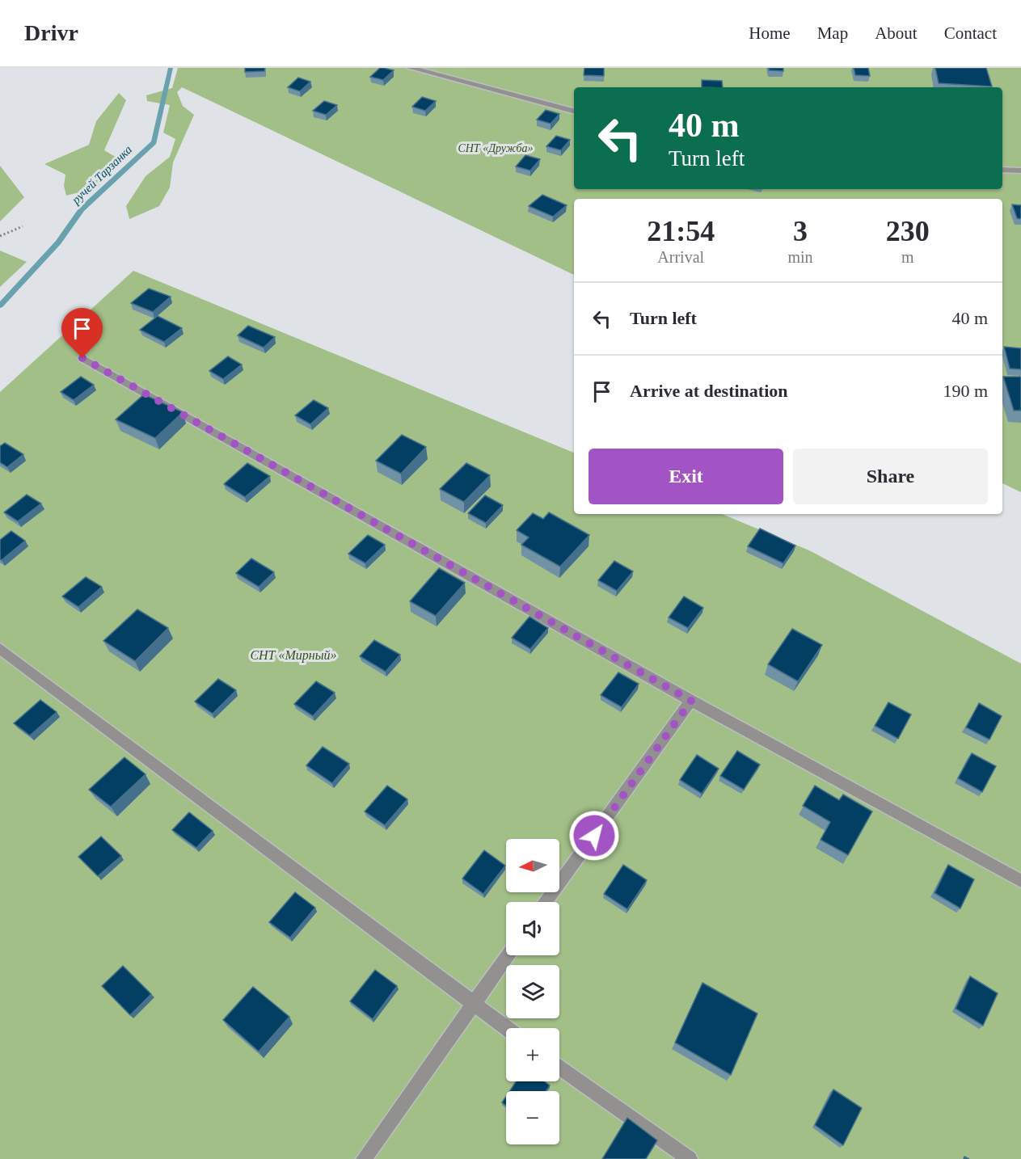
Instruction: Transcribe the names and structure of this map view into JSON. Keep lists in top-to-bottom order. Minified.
{"water":["ручей Тарзанка"],"parks":["СНТ «Дружба»","СНТ «Мирный»"],"north":"left","page":{"header":"Drivr","nav":["Home","Map","About","Contact"],"turn":["40 m","Turn left"],"eta":["21:54","Arrival","3","min","230","m"],"list":[{"name":"Turn left","value":"40 m"},{"name":"Arrive at destination","value":"190 m"}],"buttons":["Exit","Share"],"map_buttons":["+","−"]}}
